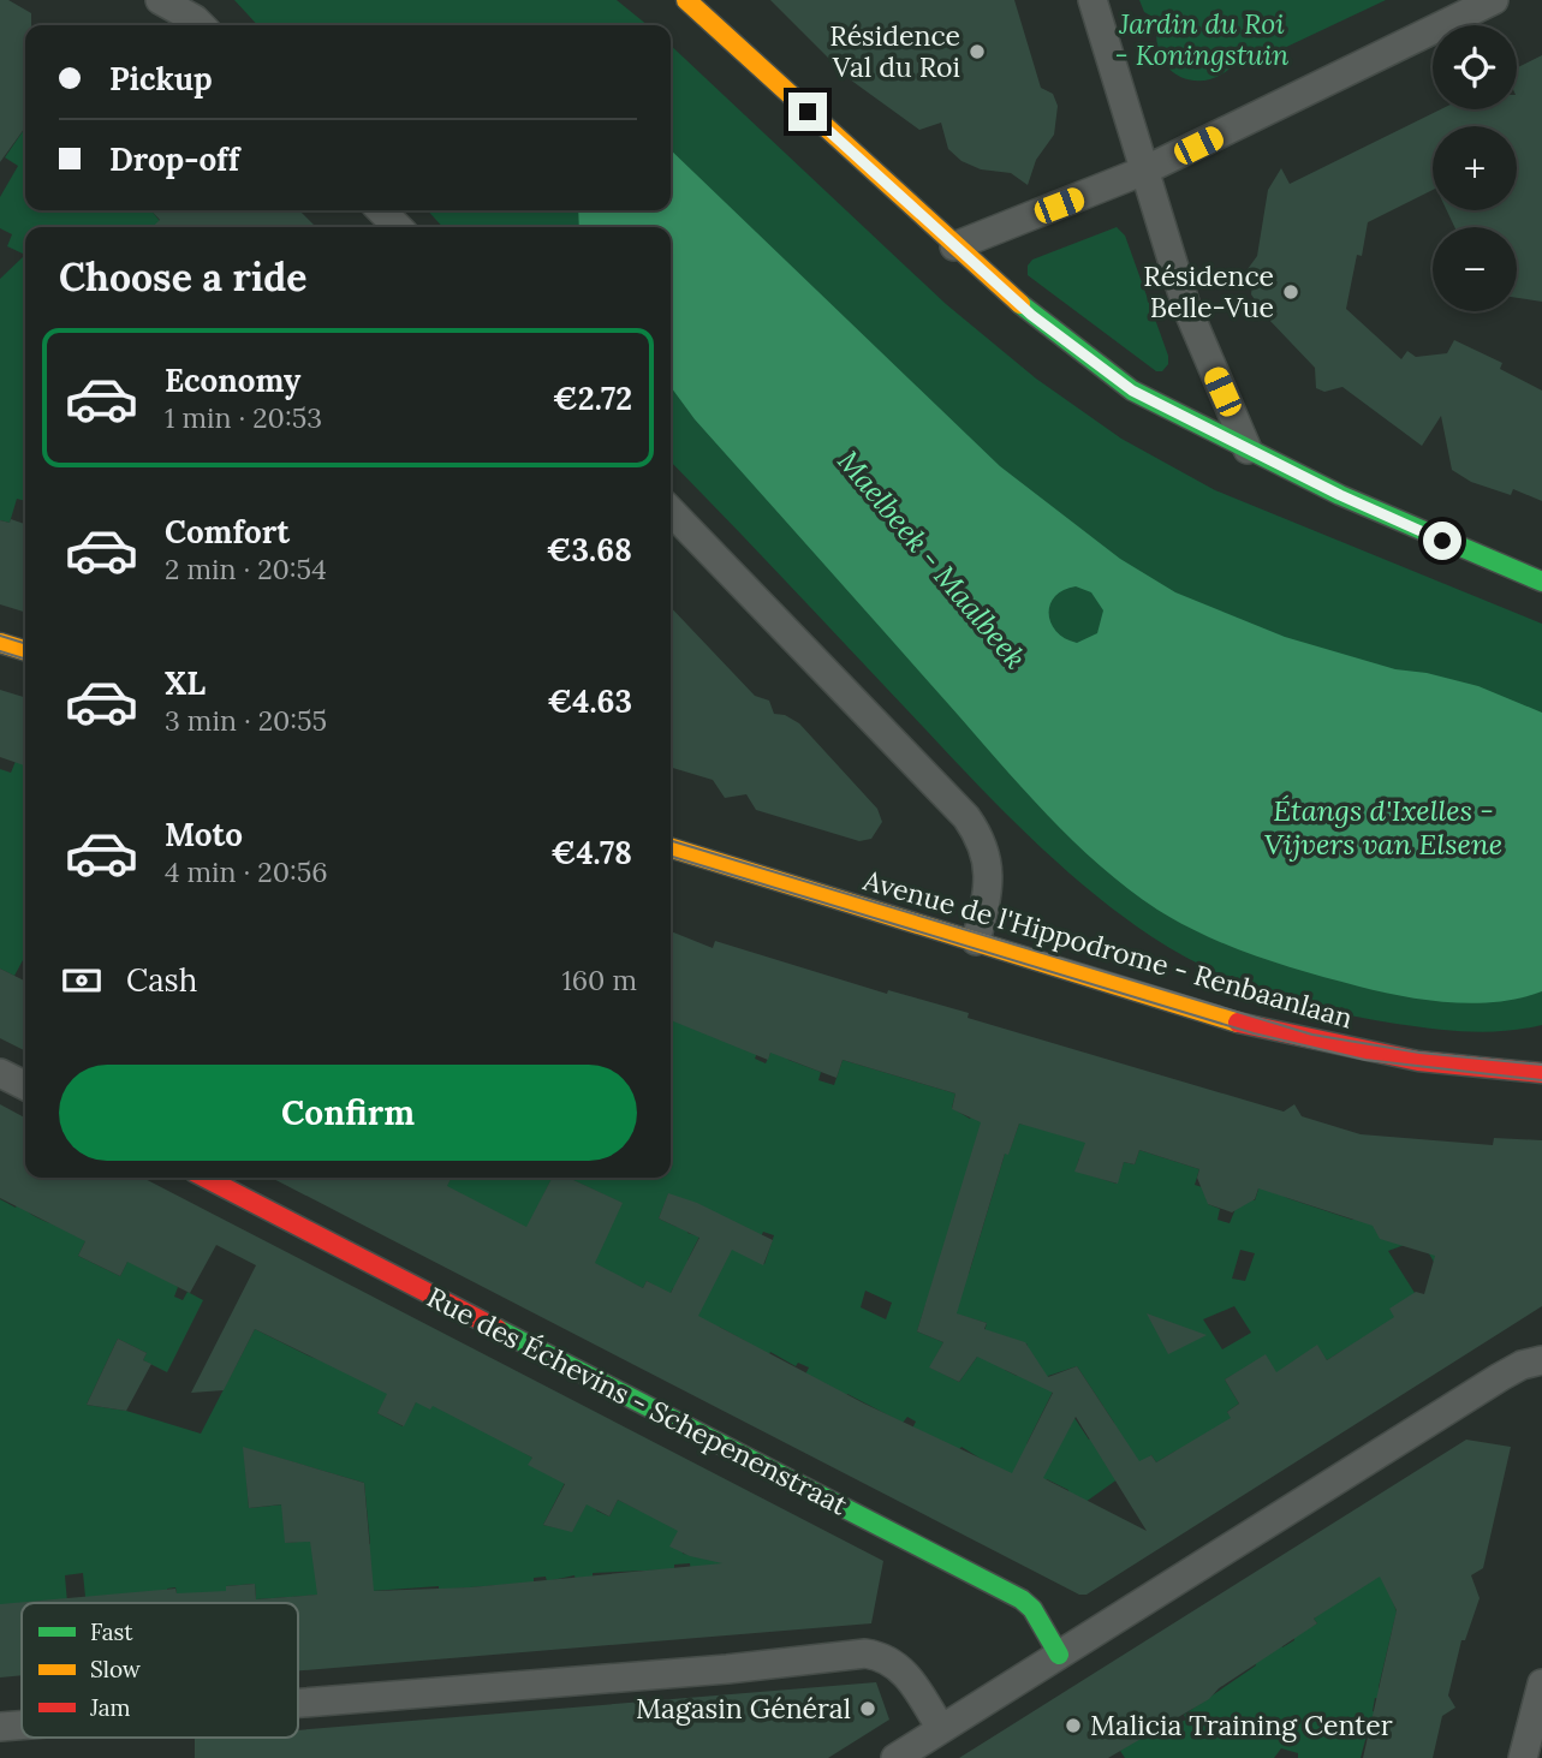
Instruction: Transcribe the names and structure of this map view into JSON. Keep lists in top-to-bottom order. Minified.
{"streets":{"street":["Avenue de l'Hippodrome - Renbaanlaan","Rue des Échevins - Schepenenstraat"]},"water":["Maelbeek - Maalbeek","Étangs d'Ixelles - Vijvers van Elsene"],"parks":["Jardin du Roi - Koningstuin"],"places":["Résidence Val du Roi","Résidence Belle-Vue","Magasin Général","Malicia Training Center"],"legend":["Fast","Slow","Jam"],"page":{"map_buttons":["+","−"],"banner":["Pickup","Drop-off"],"heading":"Choose a ride","list":[{"name":"Economy","note":"1 min · 20:53","value":"€2.72"},{"name":"Comfort","note":"2 min · 20:54","value":"€3.68"},{"name":"XL","note":"3 min · 20:55","value":"€4.63"},{"name":"Moto","note":"4 min · 20:56","value":"€4.78"}],"pay":["Cash","160 m"],"buttons":"Confirm"}}
